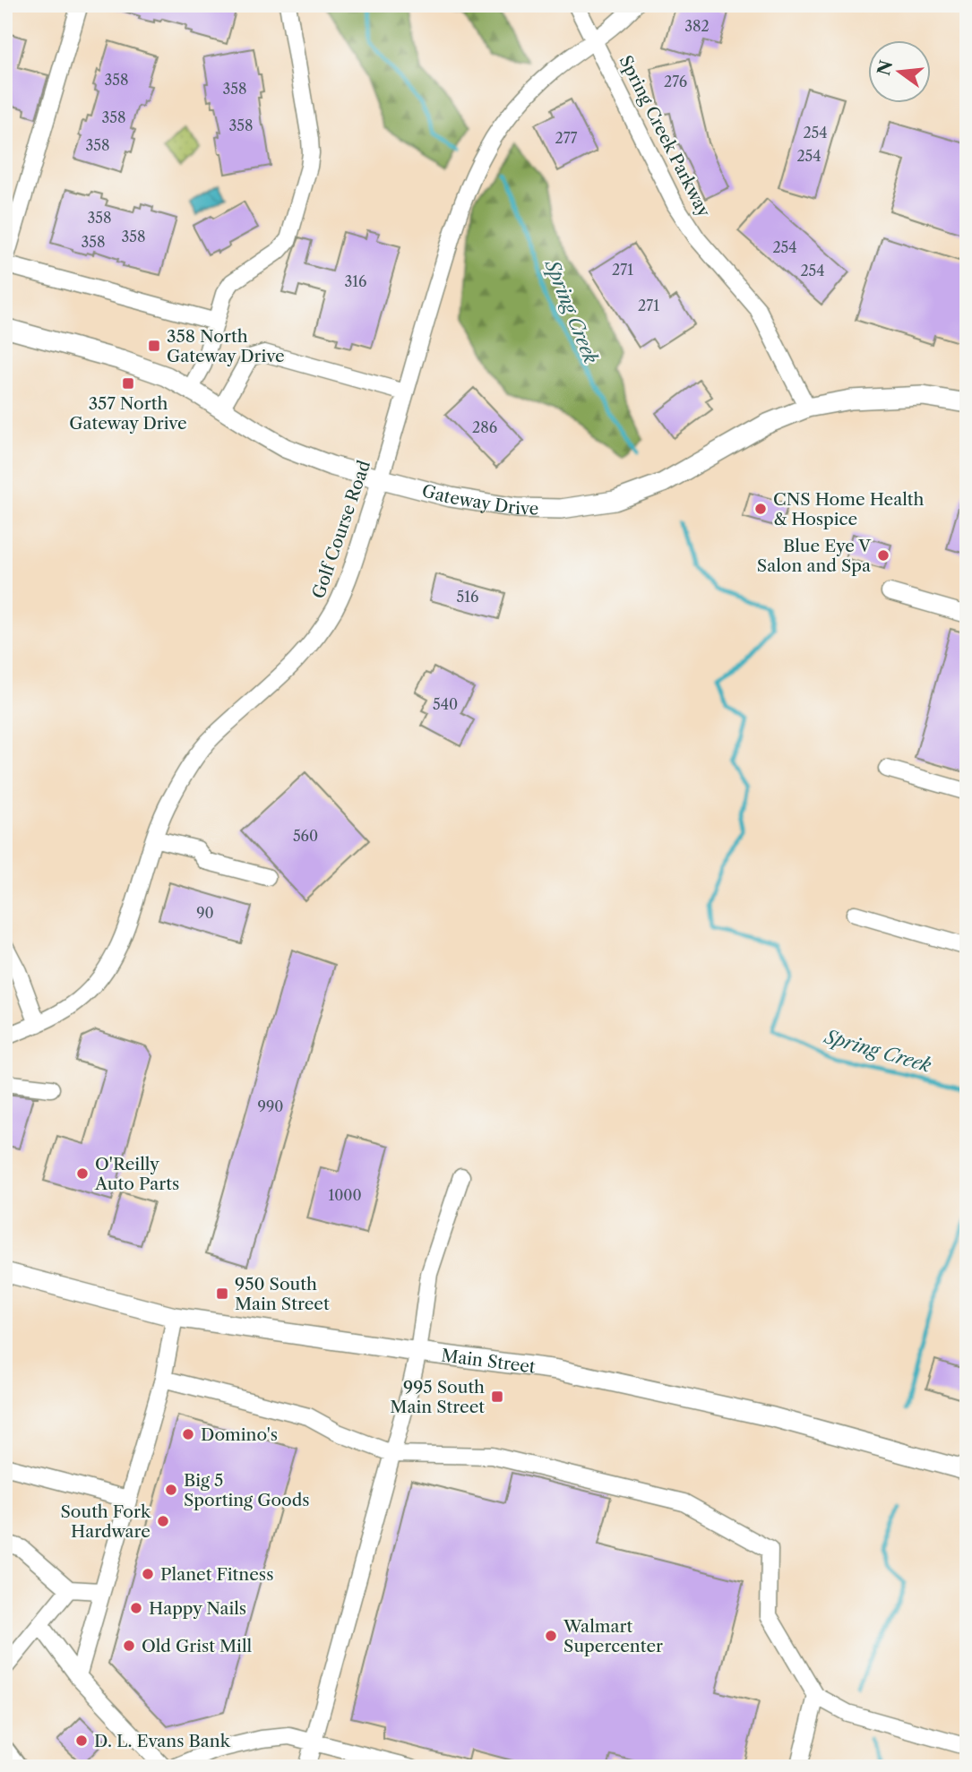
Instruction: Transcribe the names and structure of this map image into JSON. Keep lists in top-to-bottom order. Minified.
{"streets":{"main road":["Gateway Drive","Main Street"],"street":["Spring Creek Parkway","Golf Course Road"]},"crossings":[["Spring Creek Parkway","Gateway Drive"],["Spring Creek Parkway","Golf Course Road"],["Gateway Drive","Golf Course Road"]],"water":["Spring Creek"],"places":{"transit":["358 North Gateway Drive","357 North Gateway Drive","950 South Main Street","995 South Main Street"],"other":["CNS Home Health & Hospice","Blue Eye V Salon and Spa","O'Reilly Auto Parts","Domino's","Big 5 Sporting Goods","South Fork Hardware","Planet Fitness","Happy Nails","Walmart Supercenter","Old Grist Mill","D. L. Evans Bank"]},"house_numbers":["382","358","276","358","358","358","254","277","358","254","358","358","358","254","271","254","316","271","286","516","540","560","90","990","1000"],"north":"left"}
